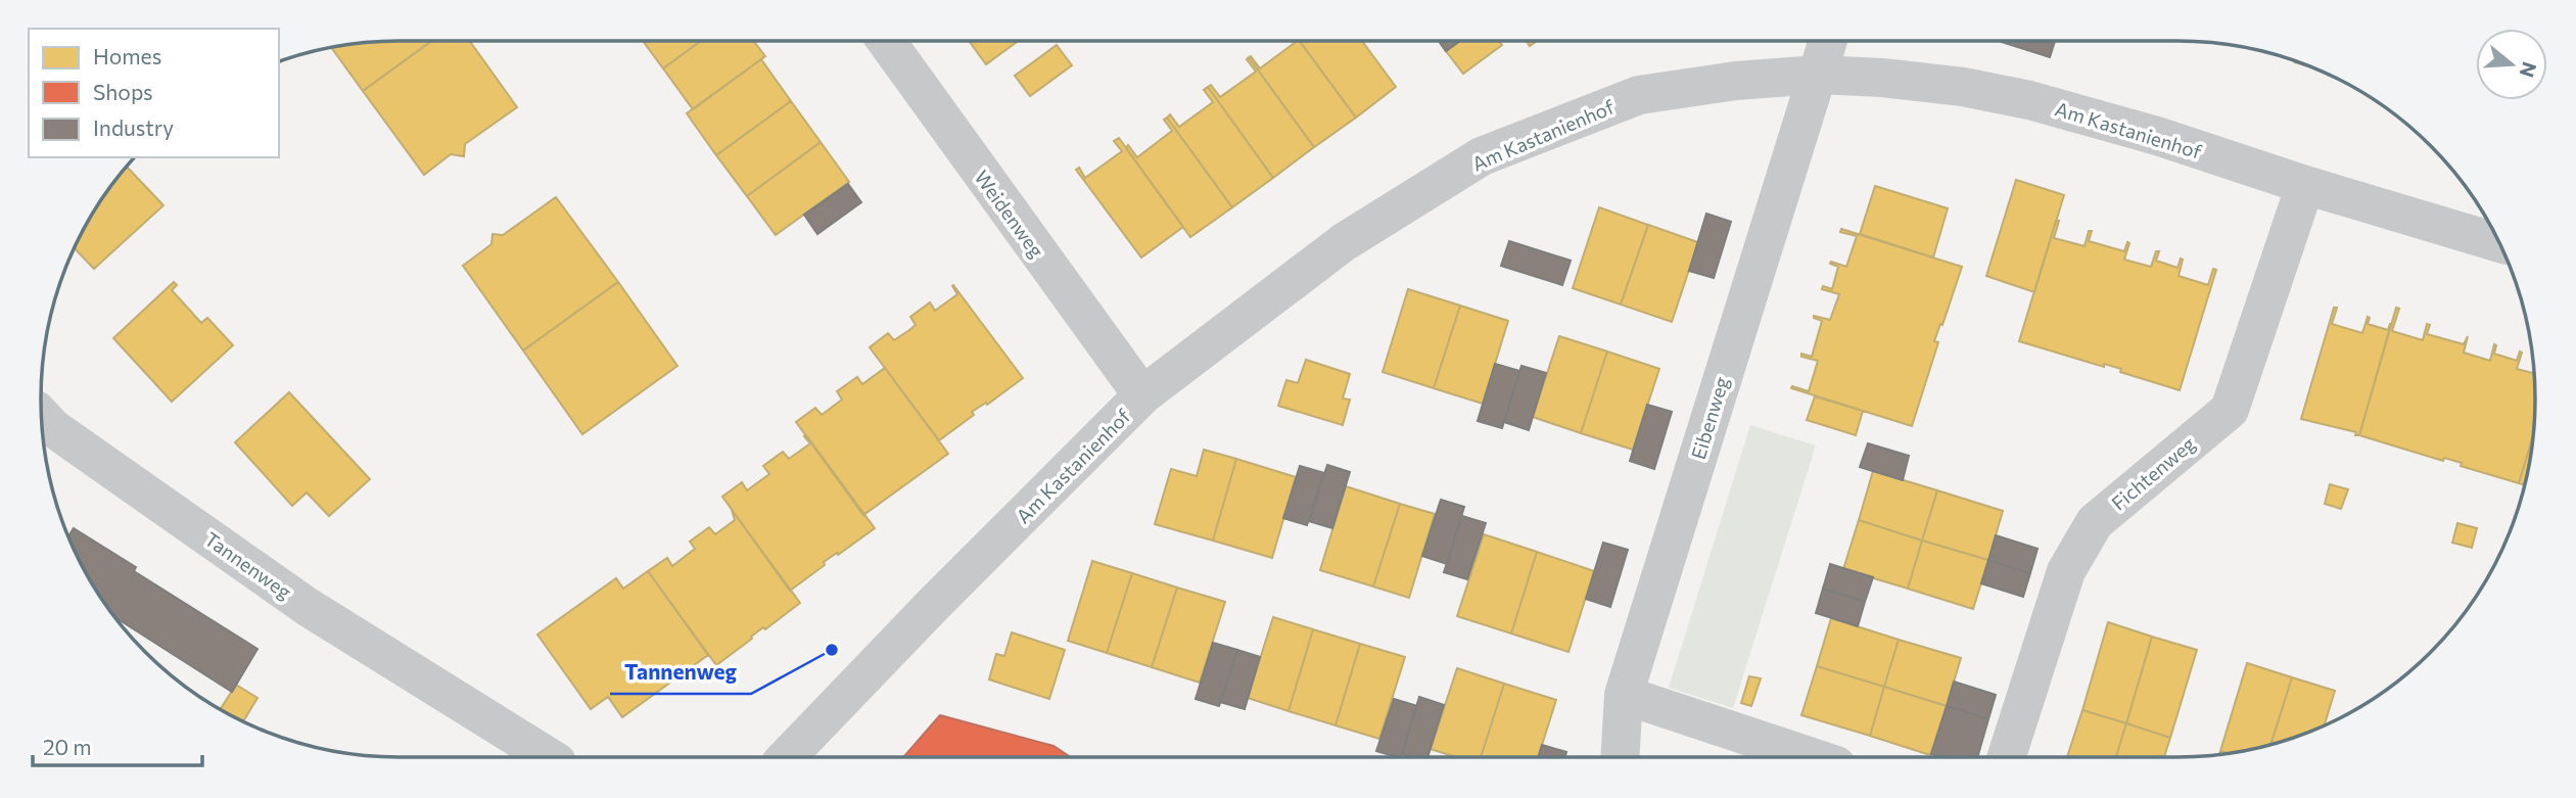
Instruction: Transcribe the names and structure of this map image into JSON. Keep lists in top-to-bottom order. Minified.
{"streets":{"street":["Am Kastanienhof","Weidenweg","Eibenweg","Fichtenweg","Tannenweg"]},"crossings":[["Am Kastanienhof","Weidenweg"],["Am Kastanienhof","Eibenweg"],["Am Kastanienhof","Fichtenweg"]],"places":["Tannenweg"],"legend":["Homes","Shops","Industry"],"scale_bar":"20 m","north":"right"}
